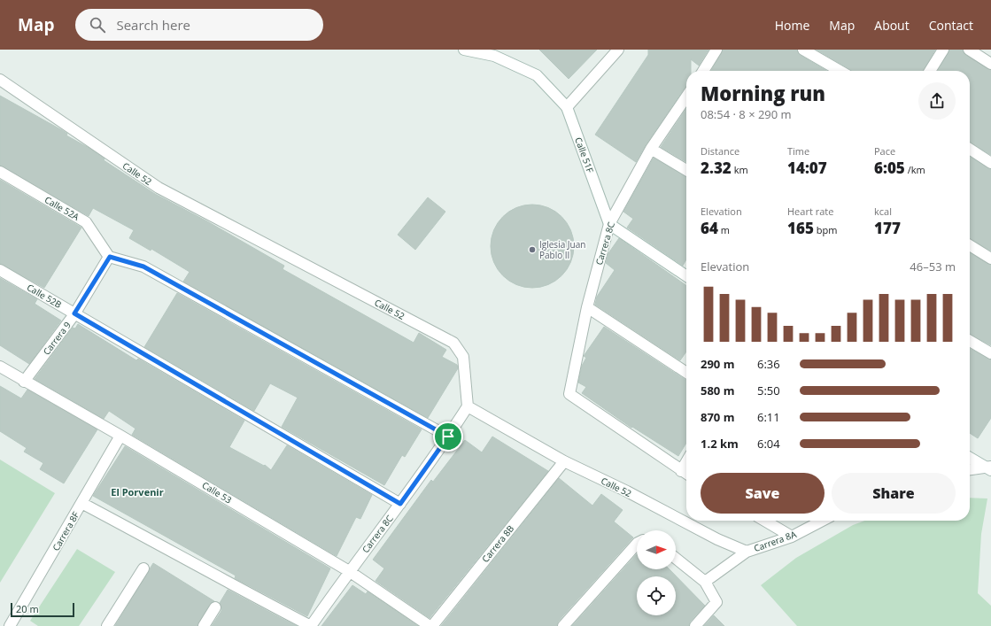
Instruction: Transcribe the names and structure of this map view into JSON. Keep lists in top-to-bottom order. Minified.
{"streets":{"street":["Calle 51F","Calle 52","Calle 52A","Carrera 8C","Calle 52B","Carrera 9","Calle 53","Carrera 8F","Carrera 8A","Carrera 8B"]},"crossings":[["Calle 51F","Carrera 8C"],["Calle 52","Carrera 8C"],["Calle 52","Carrera 8A"],["Calle 52","Carrera 8B"],["Calle 52A","Carrera 9"],["Carrera 8C","Calle 52B"],["Carrera 8C","Calle 53"],["Calle 52B","Carrera 9"],["Carrera 9","Calle 53"],["Calle 53","Carrera 8F"]],"districts":["El Porvenir"],"places":["Iglesia Juan Pablo II"],"scale_bar":"20 m","north":"right","page":{"header":"Map","search":"Search here","nav":["Home","Map","About","Contact"],"heading":["Morning run","08:54 · 8 × 290 m"],"stats":[["Distance","2.32 km"],["Time","14:07"],["Pace","6:05 /km"],["Elevation","64 m"],["Heart rate","165 bpm"],["kcal","177"]],"chart":["Elevation","46–53 m"],"list":[{"name":"290 m","note":"6:36"},{"name":"580 m","note":"5:50"},{"name":"870 m","note":"6:11"},{"name":"1.2 km","note":"6:04"}],"buttons":["Save","Share"],"scale":"20 m"}}
